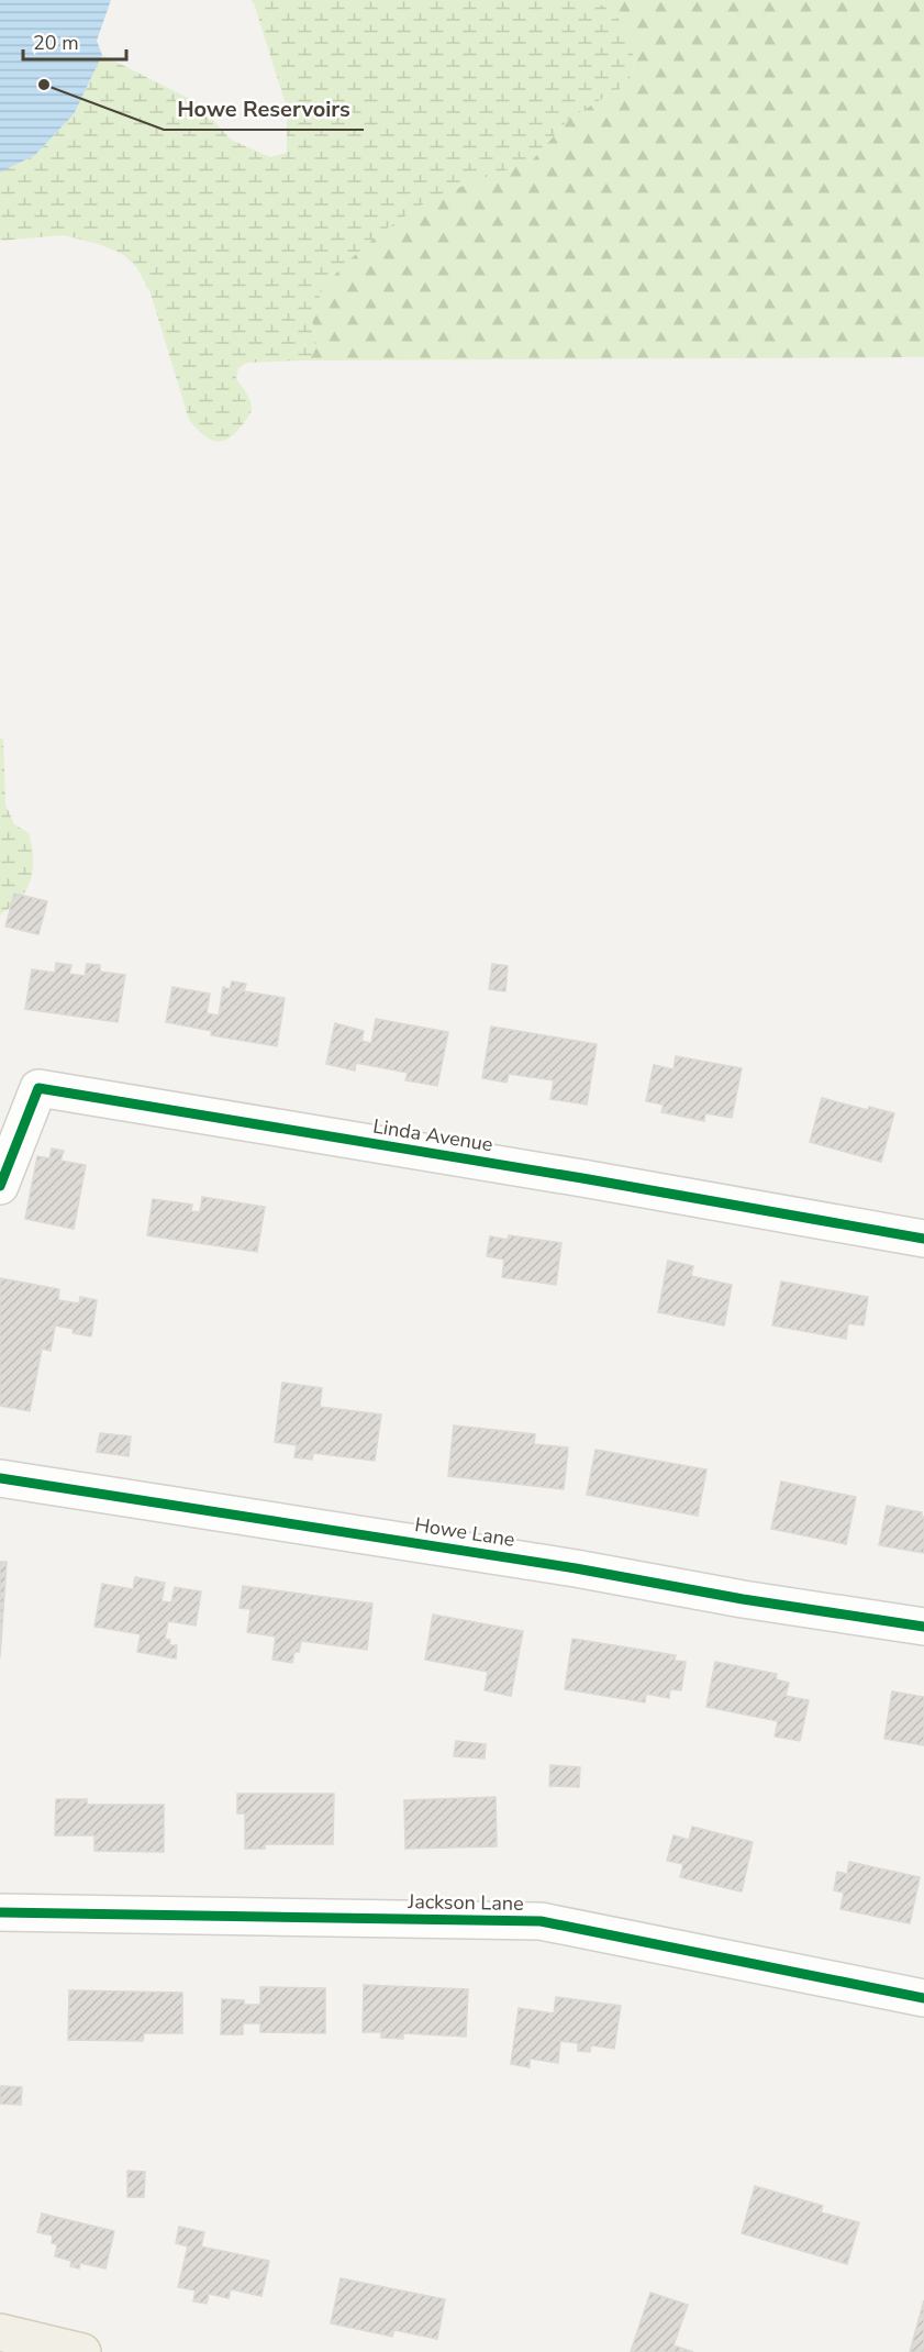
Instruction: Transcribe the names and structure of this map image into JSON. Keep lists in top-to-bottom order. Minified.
{"streets":{"street":["Linda Avenue","Howe Lane","Jackson Lane"]},"places":["Howe Reservoirs"],"scale_bar":"20 m"}
